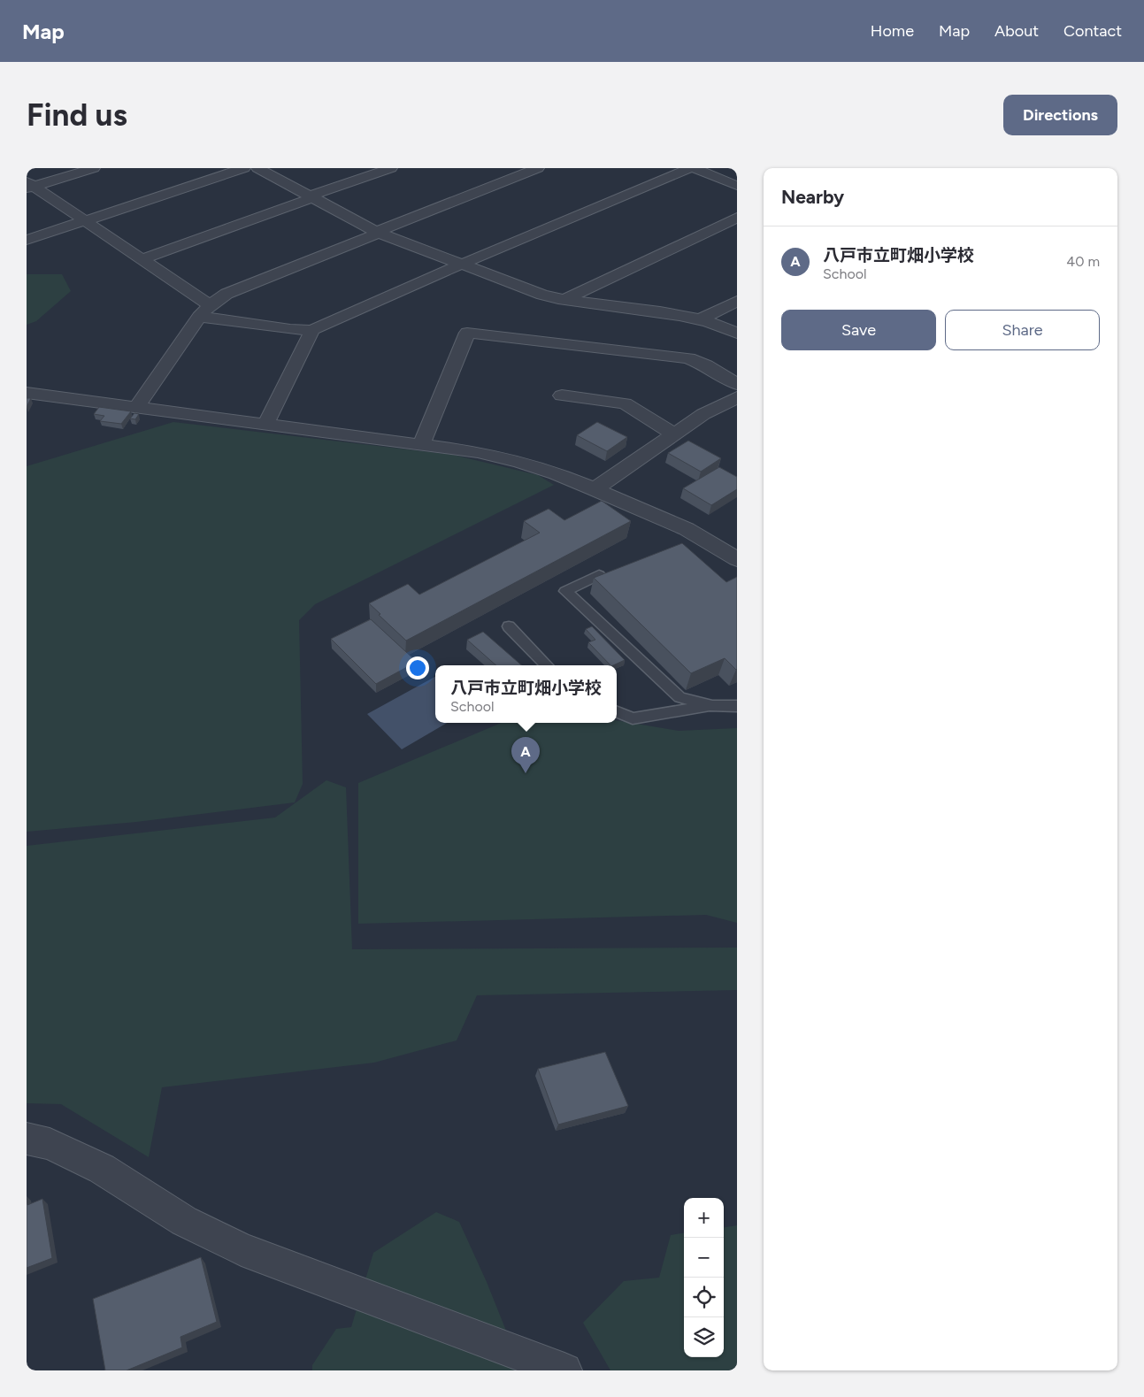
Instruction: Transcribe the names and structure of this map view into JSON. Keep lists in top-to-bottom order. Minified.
{"page":{"header":"Map","nav":["Home","Map","About","Contact"],"buttons":["Directions",["Save","Share"]],"title":"Find us","heading":"Nearby","list":[{"mark":"A","name":"八戸市立町畑小学校","note":"School","value":"40 m"}],"popup":["八戸市立町畑小学校","School"],"pins":"A","map_buttons":["+","−"]}}
